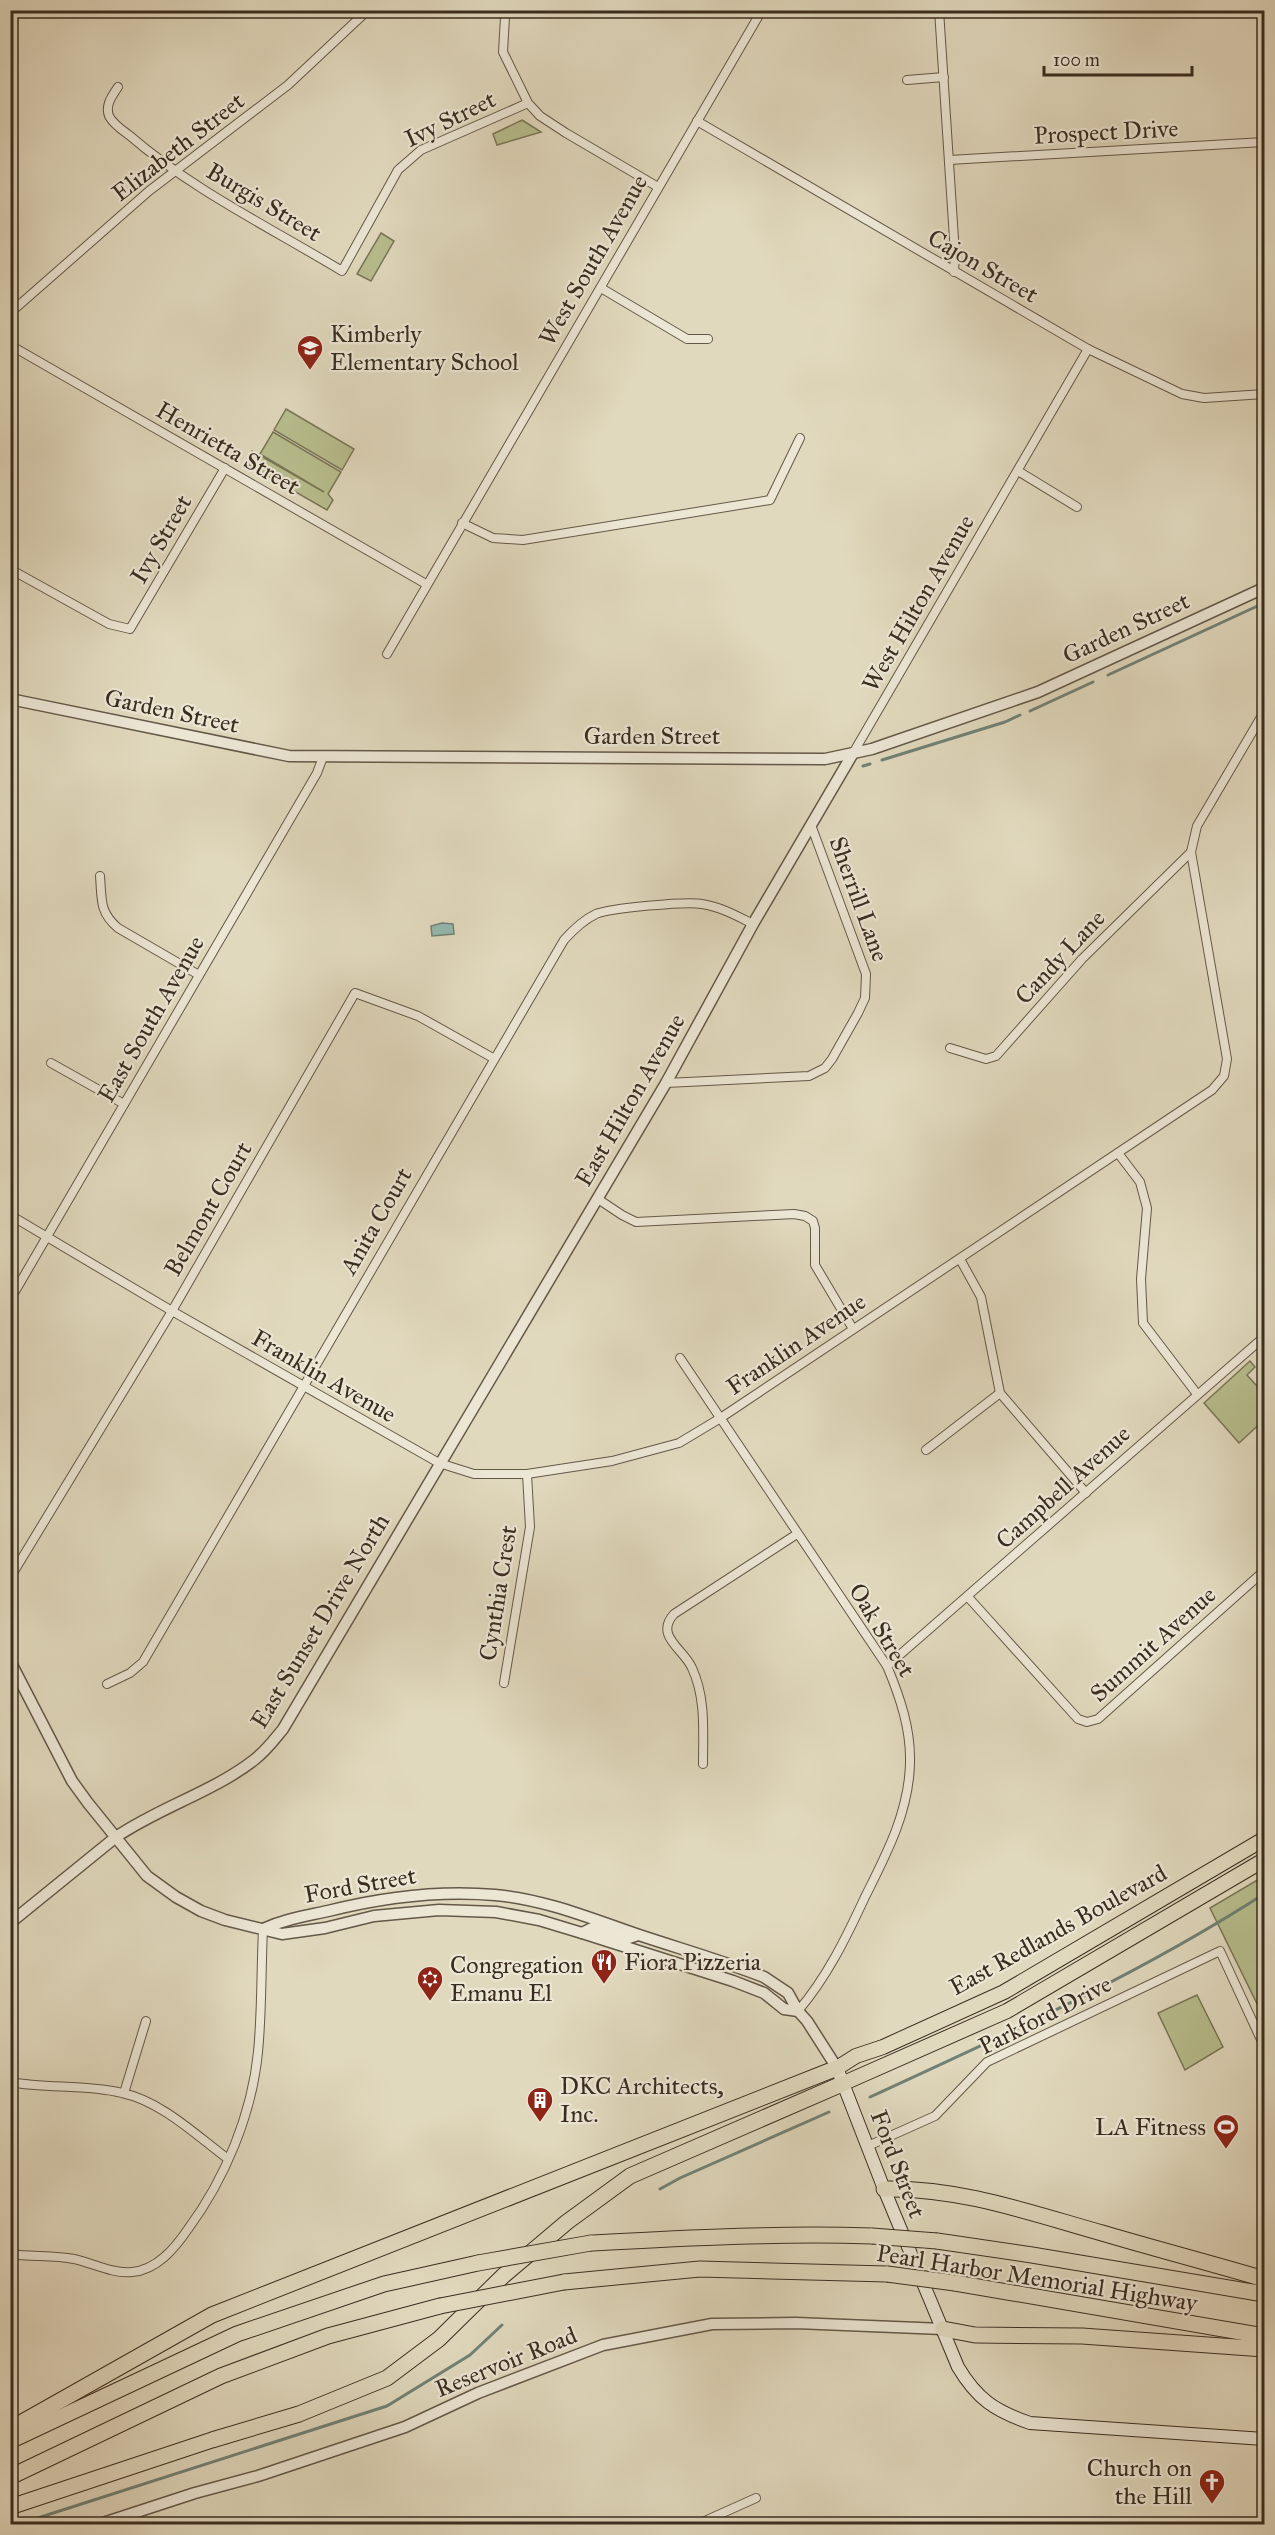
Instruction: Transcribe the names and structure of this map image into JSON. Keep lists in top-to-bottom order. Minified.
{"streets":{"highway":["Pearl Harbor Memorial Highway"],"main road":["Ford Street","East Redlands Boulevard"],"street":["Ivy Street","Prospect Drive","Elizabeth Street","Burgis Street","West South Avenue","Cajon Street","Henrietta Street","West Hilton Avenue","Garden Street","Sherrill Lane","Candy Lane","East South Avenue","East Hilton Avenue","Belmont Court","Anita Court","Franklin Avenue","Campbell Avenue","Cynthia Crest","East Sunset Drive North","Oak Street","Summit Avenue","Parkford Drive","Reservoir Road"]},"crossings":[["Ivy Street","Burgis Street"],["Ivy Street","Henrietta Street"],["Elizabeth Street","Burgis Street"],["West South Avenue","Cajon Street"],["West South Avenue","Henrietta Street"],["Cajon Street","West Hilton Avenue"],["West Hilton Avenue","Garden Street"],["West Hilton Avenue","East Hilton Avenue"],["Garden Street","East South Avenue"],["Garden Street","East Hilton Avenue"],["Sherrill Lane","East Hilton Avenue"],["Candy Lane","Franklin Avenue"],["East South Avenue","Franklin Avenue"],["East Hilton Avenue","Anita Court"],["East Hilton Avenue","Franklin Avenue"],["East Hilton Avenue","East Sunset Drive North"],["Belmont Court","Anita Court"],["Belmont Court","Franklin Avenue"],["Anita Court","Franklin Avenue"],["Franklin Avenue","Cynthia Crest"],["Franklin Avenue","East Sunset Drive North"],["Franklin Avenue","Oak Street"],["Campbell Avenue","Oak Street"],["Campbell Avenue","Summit Avenue"],["East Sunset Drive North","Ford Street"],["Oak Street","Ford Street"],["Ford Street","East Redlands Boulevard"],["Ford Street","Parkford Drive"],["Ford Street","Reservoir Road"]],"places":{"school or university":["Kimberly Elementary School"],"restaurant":["Fiora Pizzeria"],"synagogue":["Congregation Emanu El"],"building":["DKC Architects, Inc."],"sports":["LA Fitness"],"church":["Church on the Hill"]},"scale_bar":"100 m"}
